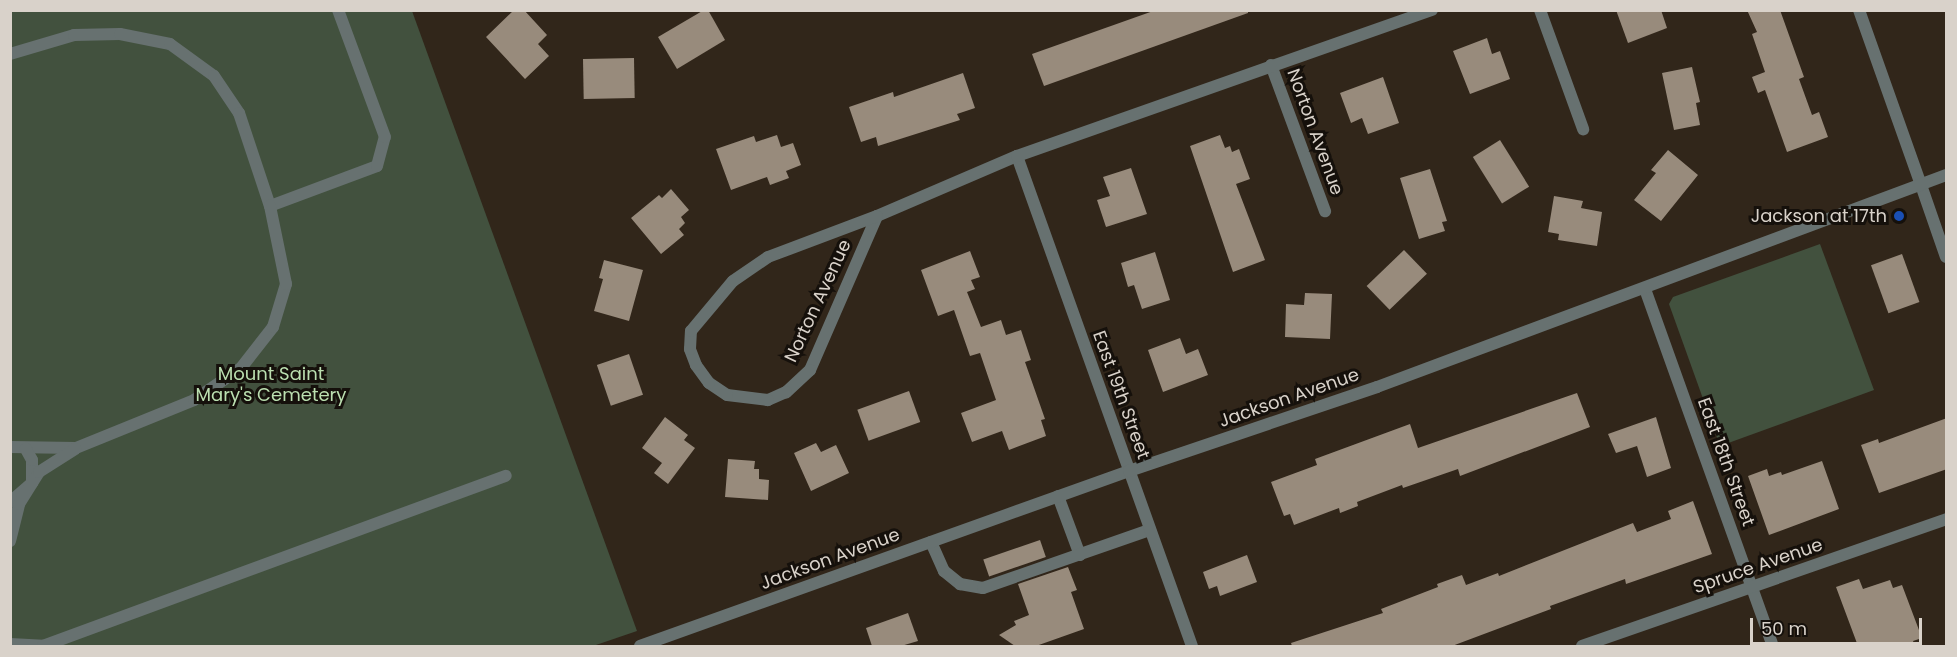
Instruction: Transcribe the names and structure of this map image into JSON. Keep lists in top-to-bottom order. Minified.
{"streets":{"street":["Norton Avenue","East 19th Street","Jackson Avenue","East 18th Street","Spruce Avenue"]},"crossings":[["Norton Avenue","East 19th Street"],["East 19th Street","Jackson Avenue"],["Jackson Avenue","East 18th Street"],["East 18th Street","Spruce Avenue"]],"parks":["Mount Saint Mary's Cemetery"],"places":["Jackson at 17th"],"scale_bar":"50 m"}
